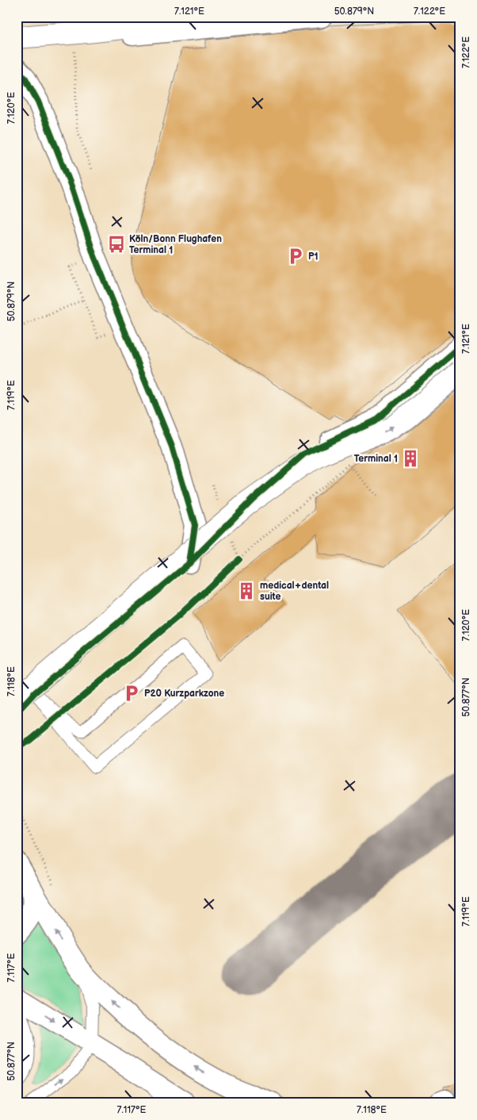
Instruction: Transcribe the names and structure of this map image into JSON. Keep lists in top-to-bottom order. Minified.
{"places":{"bus stop":["Köln/Bonn Flughafen Terminal 1"],"parking":["P1","P20 Kurzparkzone"],"building":["Terminal 1","medical+dental suite"]},"coordinates":["7.121°E","50.879°N","7.122°E","7.120°E","7.119°E","7.118°E","50.877°N","7.117°E"]}
